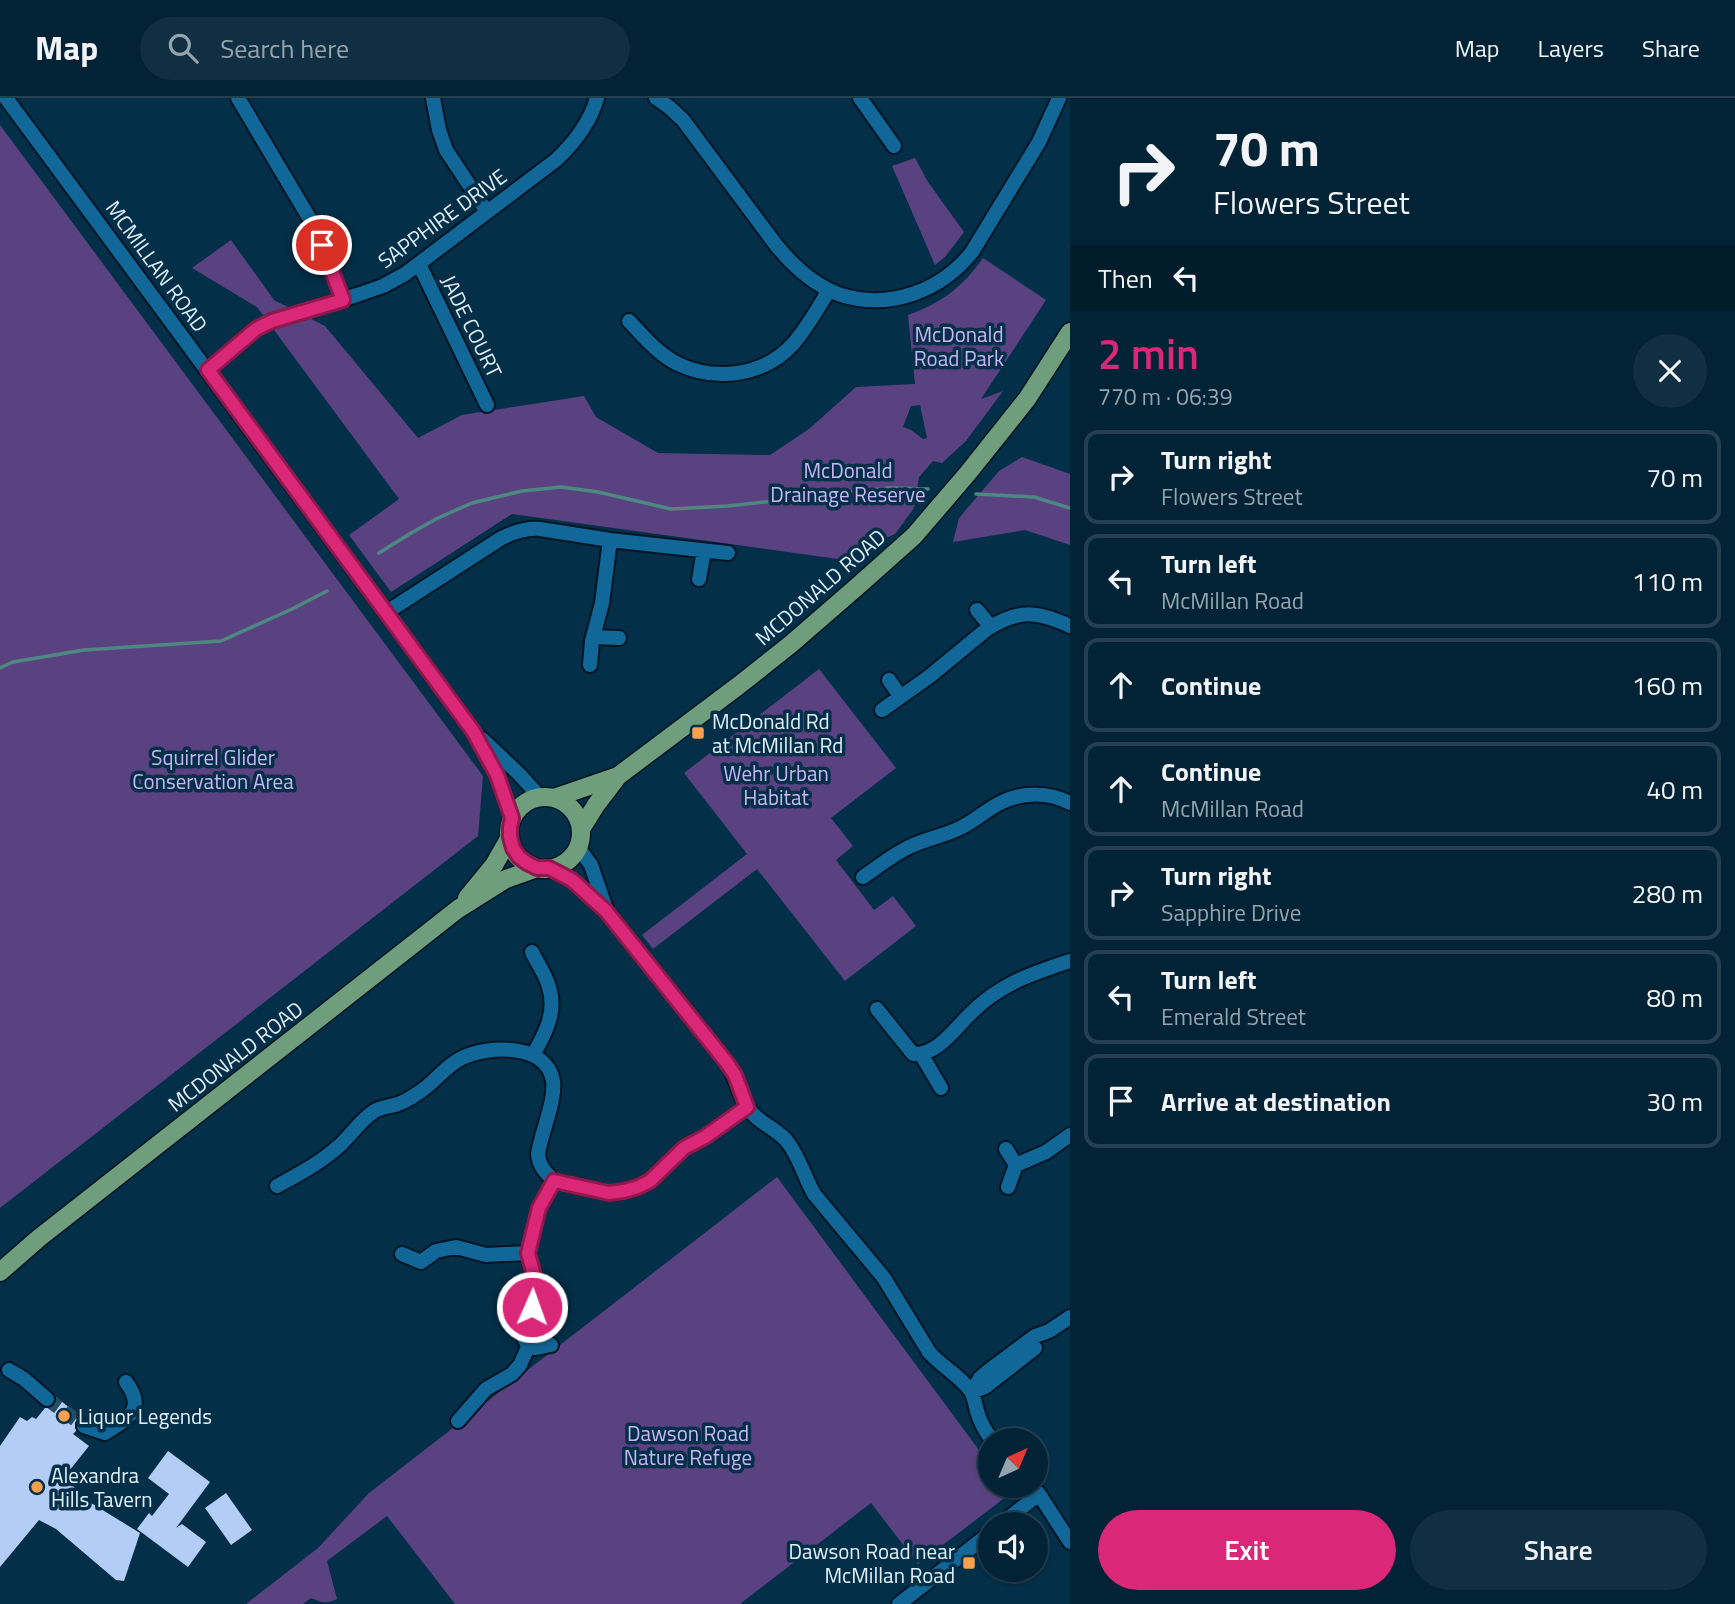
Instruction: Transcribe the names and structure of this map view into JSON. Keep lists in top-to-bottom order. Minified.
{"streets":{"main road":["MCDONALD ROAD"],"street":["SAPPHIRE DRIVE","MCMILLAN ROAD","JADE COURT"]},"crossings":[["SAPPHIRE DRIVE","MCMILLAN ROAD"],["SAPPHIRE DRIVE","JADE COURT"],["MCMILLAN ROAD","MCDONALD ROAD"]],"parks":["McDonald Road Park","McDonald Drainage Reserve","Squirrel Glider Conservation Area","Wehr Urban Habitat","Dawson Road Nature Refuge"],"places":{"transit":["McDonald Rd at McMillan Rd","Dawson Road near McMillan Road"],"other":["Liquor Legends","Alexandra Hills Tavern"]},"north":"top right","page":{"header":"Map","search":"Search here","nav":["Map","Layers","Share"],"turn":["70 m","Flowers Street"],"then":"Then","heading":["2 min","770 m · 06:39"],"list":[{"name":"Turn right","note":"Flowers Street","value":"70 m"},{"name":"Turn left","note":"McMillan Road","value":"110 m"},{"name":"Continue","value":"160 m"},{"name":"Continue","note":"McMillan Road","value":"40 m"},{"name":"Turn right","note":"Sapphire Drive","value":"280 m"},{"name":"Turn left","note":"Emerald Street","value":"80 m"},{"name":"Arrive at destination","value":"30 m"}],"buttons":["Exit","Share"]}}
